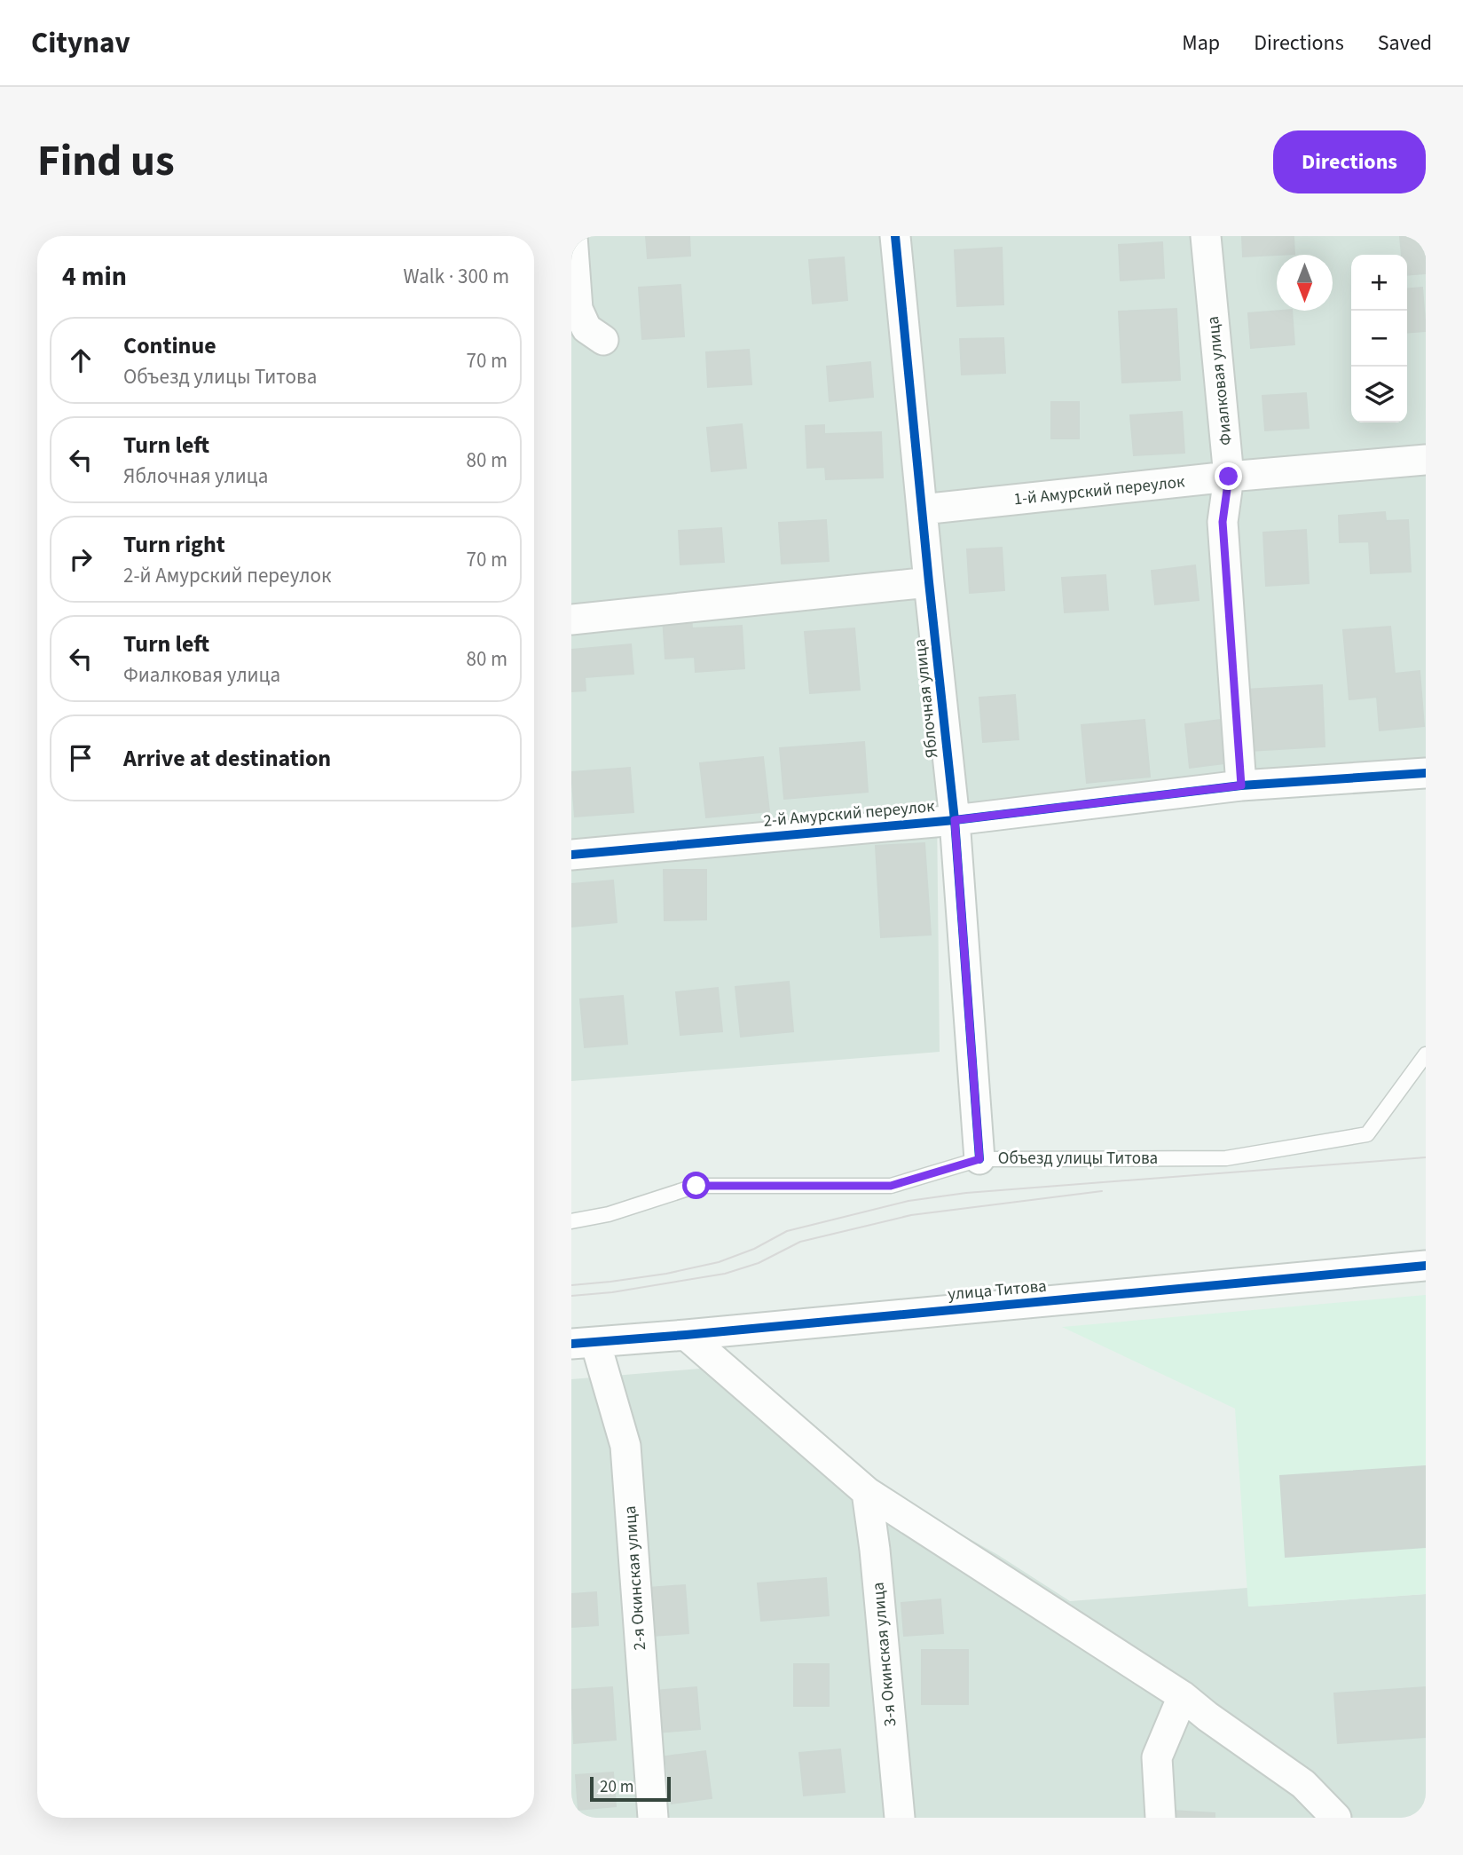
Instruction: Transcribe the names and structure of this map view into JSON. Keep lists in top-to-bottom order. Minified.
{"streets":{"street":["Фиалковая улица","1-й Амурский переулок","Яблочная улица","2-й Амурский переулок","улица Титова","2-я Окинская улица","3-я Окинская улица"],"lane":["Объезд улицы Титова"]},"crossings":[["Фиалковая улица","1-й Амурский переулок"],["Фиалковая улица","2-й Амурский переулок"],["1-й Амурский переулок","Яблочная улица"],["Яблочная улица","2-й Амурский переулок"],["Яблочная улица","Объезд улицы Титова"],["улица Титова","2-я Окинская улица"]],"scale_bar":"20 m","north":"bottom","page":{"header":"Citynav","nav":["Map","Directions","Saved"],"title":"Find us","buttons":"Directions","heading":["4 min","Walk · 300 m"],"map_buttons":["+","−"],"list":[["Continue","Объезд улицы Титова","70 m"],["Turn left","Яблочная улица","80 m"],["Turn right","2-й Амурский переулок","70 m"],["Turn left","Фиалковая улица","80 m"],"Arrive at destination"],"scale":"20 m"}}
